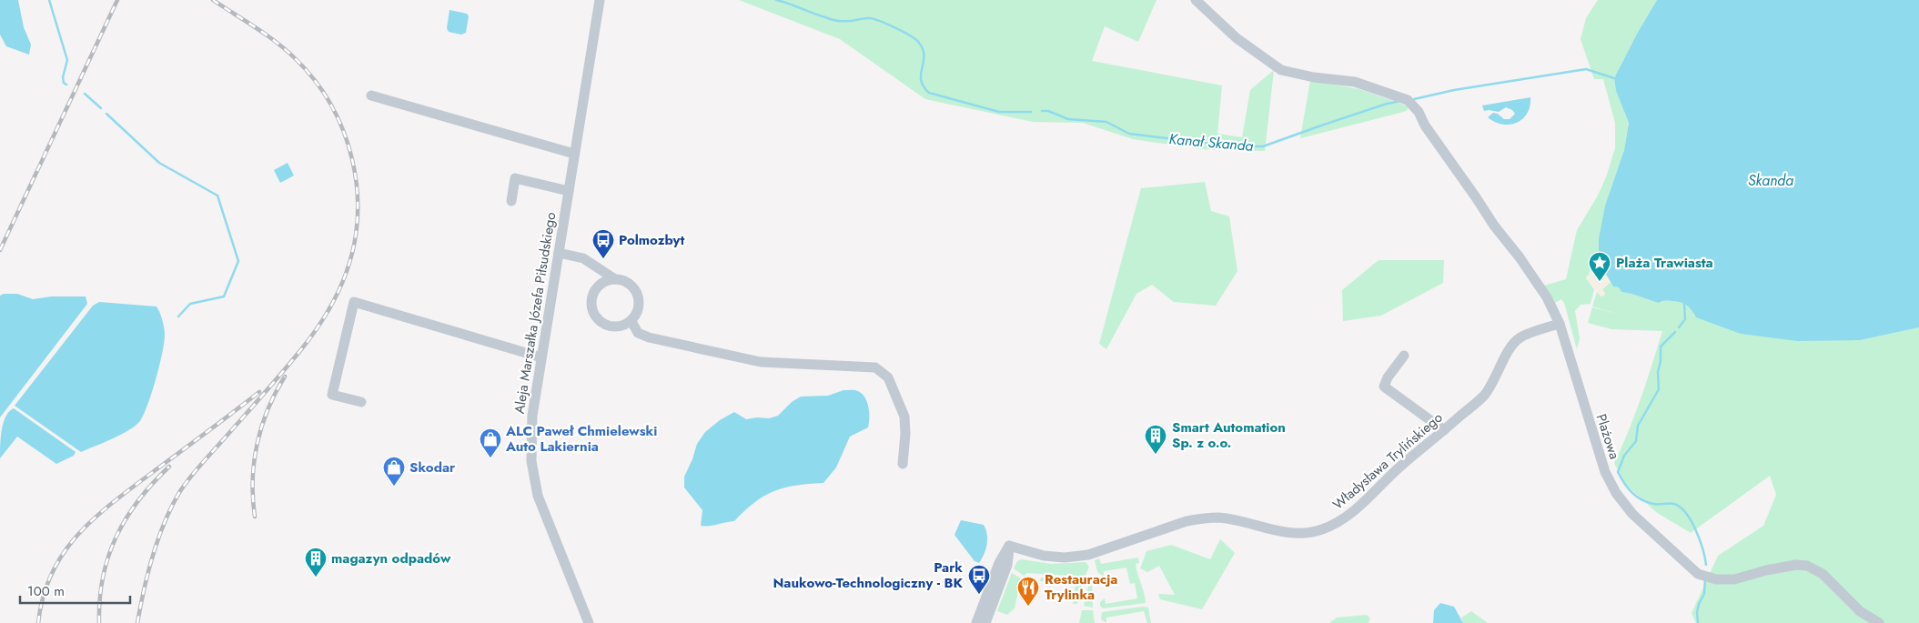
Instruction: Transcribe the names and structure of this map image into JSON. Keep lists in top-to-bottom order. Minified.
{"streets":{"street":["Aleja Marszałka Józefa Piłsudskiego","Plażowa","Władysława Trylińskiego"]},"crossings":[["Plażowa","Władysława Trylińskiego"]],"water":["Kanał Skanda","Skanda"],"places":{"bus stop":["Polmozbyt","Park Naukowo-Technologiczny - BK"],"place":["Plaża Trawiasta"],"building":["Smart Automation Sp. z o.o.","magazyn odpadów"],"shop":["ALC Paweł Chmielewski Auto Lakiernia","Skodar"],"restaurant":["Restauracja Trylinka"]},"scale_bar":"100 m"}
